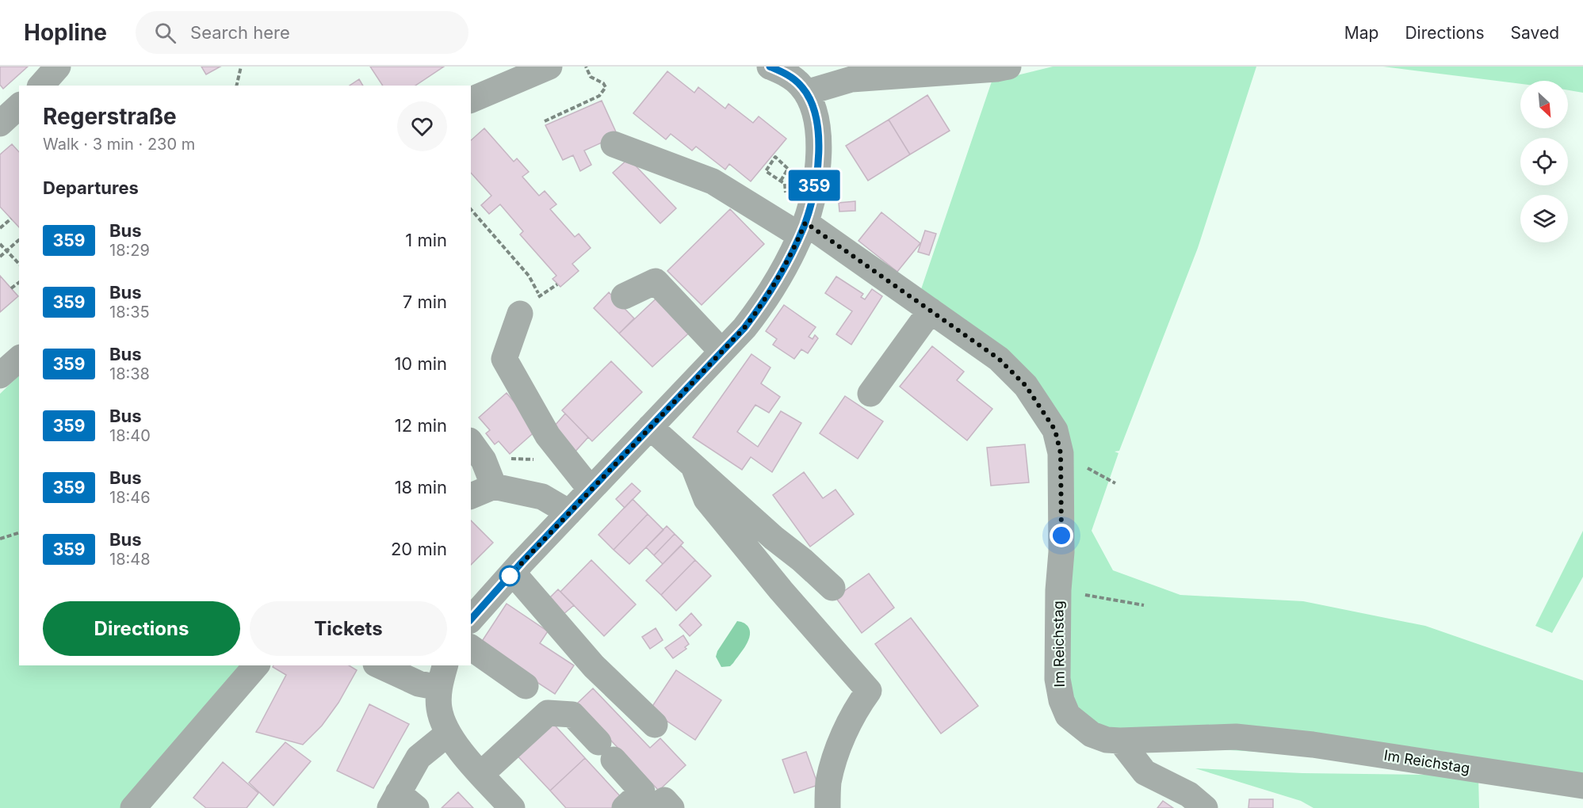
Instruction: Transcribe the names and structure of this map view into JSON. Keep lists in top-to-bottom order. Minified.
{"streets":{"street":["Im Reichstag"]},"lines":["bus line 359"],"north":"bottom right","page":{"header":"Hopline","search":"Search here","nav":["Map","Directions","Saved"],"on_map":"359","heading":[["Regerstraße","Walk · 3 min · 230 m"],"Departures"],"list":[{"mark":"359","name":"Bus","note":"18:29","value":"1 min"},{"mark":"359","name":"Bus","note":"18:35","value":"7 min"},{"mark":"359","name":"Bus","note":"18:38","value":"10 min"},{"mark":"359","name":"Bus","note":"18:40","value":"12 min"},{"mark":"359","name":"Bus","note":"18:46","value":"18 min"},{"mark":"359","name":"Bus","note":"18:48","value":"20 min"}],"buttons":["Directions","Tickets"]}}
